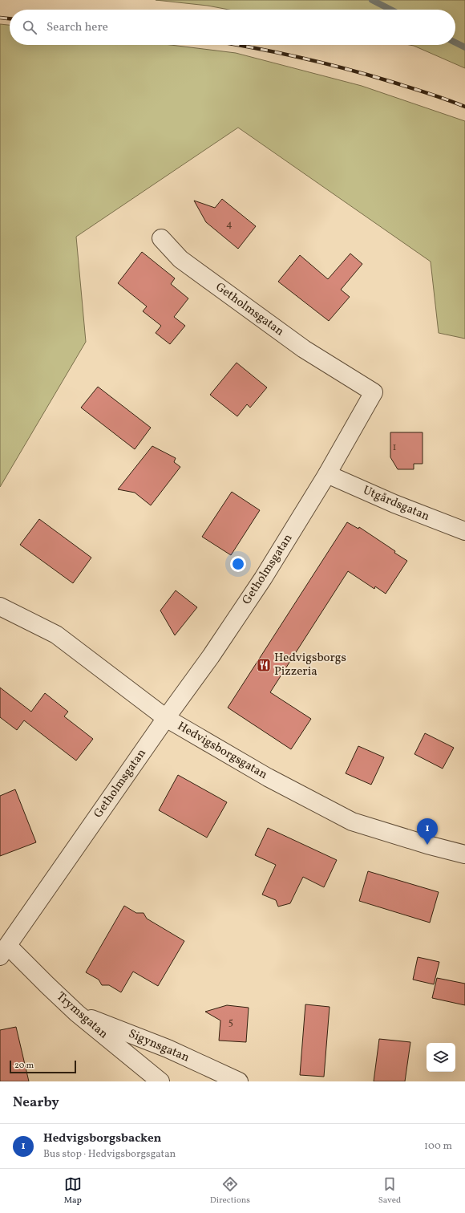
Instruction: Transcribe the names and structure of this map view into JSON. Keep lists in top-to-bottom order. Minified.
{"streets":{"street":["Getholmsgatan","Utgårdsgatan","Hedvigsborgsgatan","Trymsgatan","Sigynsgatan"]},"crossings":[["Getholmsgatan","Utgårdsgatan"],["Getholmsgatan","Hedvigsborgsgatan"],["Getholmsgatan","Trymsgatan"],["Trymsgatan","Sigynsgatan"]],"places":{"restaurant":["Hedvigsborgs Pizzeria"]},"house_numbers":["4","1","5"],"scale_bar":"20 m","page":{"search":"Search here","pins":"1","scale":"20 m","heading":"Nearby","list":[{"mark":"1","name":"Hedvigsborgsbacken","note":"Bus stop · Hedvigsborgsgatan","value":"100 m"}],"nav":["Map","Directions","Saved"]}}
